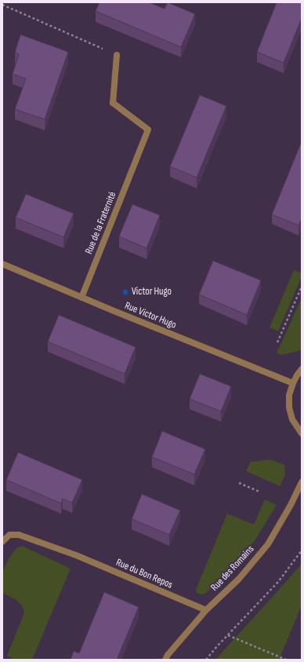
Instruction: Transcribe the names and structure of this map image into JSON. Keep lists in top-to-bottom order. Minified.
{"streets":{"street":["Rue de la Fraternité","Rue Victor Hugo","Rue des Romains","Rue du Bon Repos"]},"crossings":[["Rue de la Fraternité","Rue Victor Hugo"],["Rue des Romains","Rue du Bon Repos"]],"places":["Victor Hugo"]}
